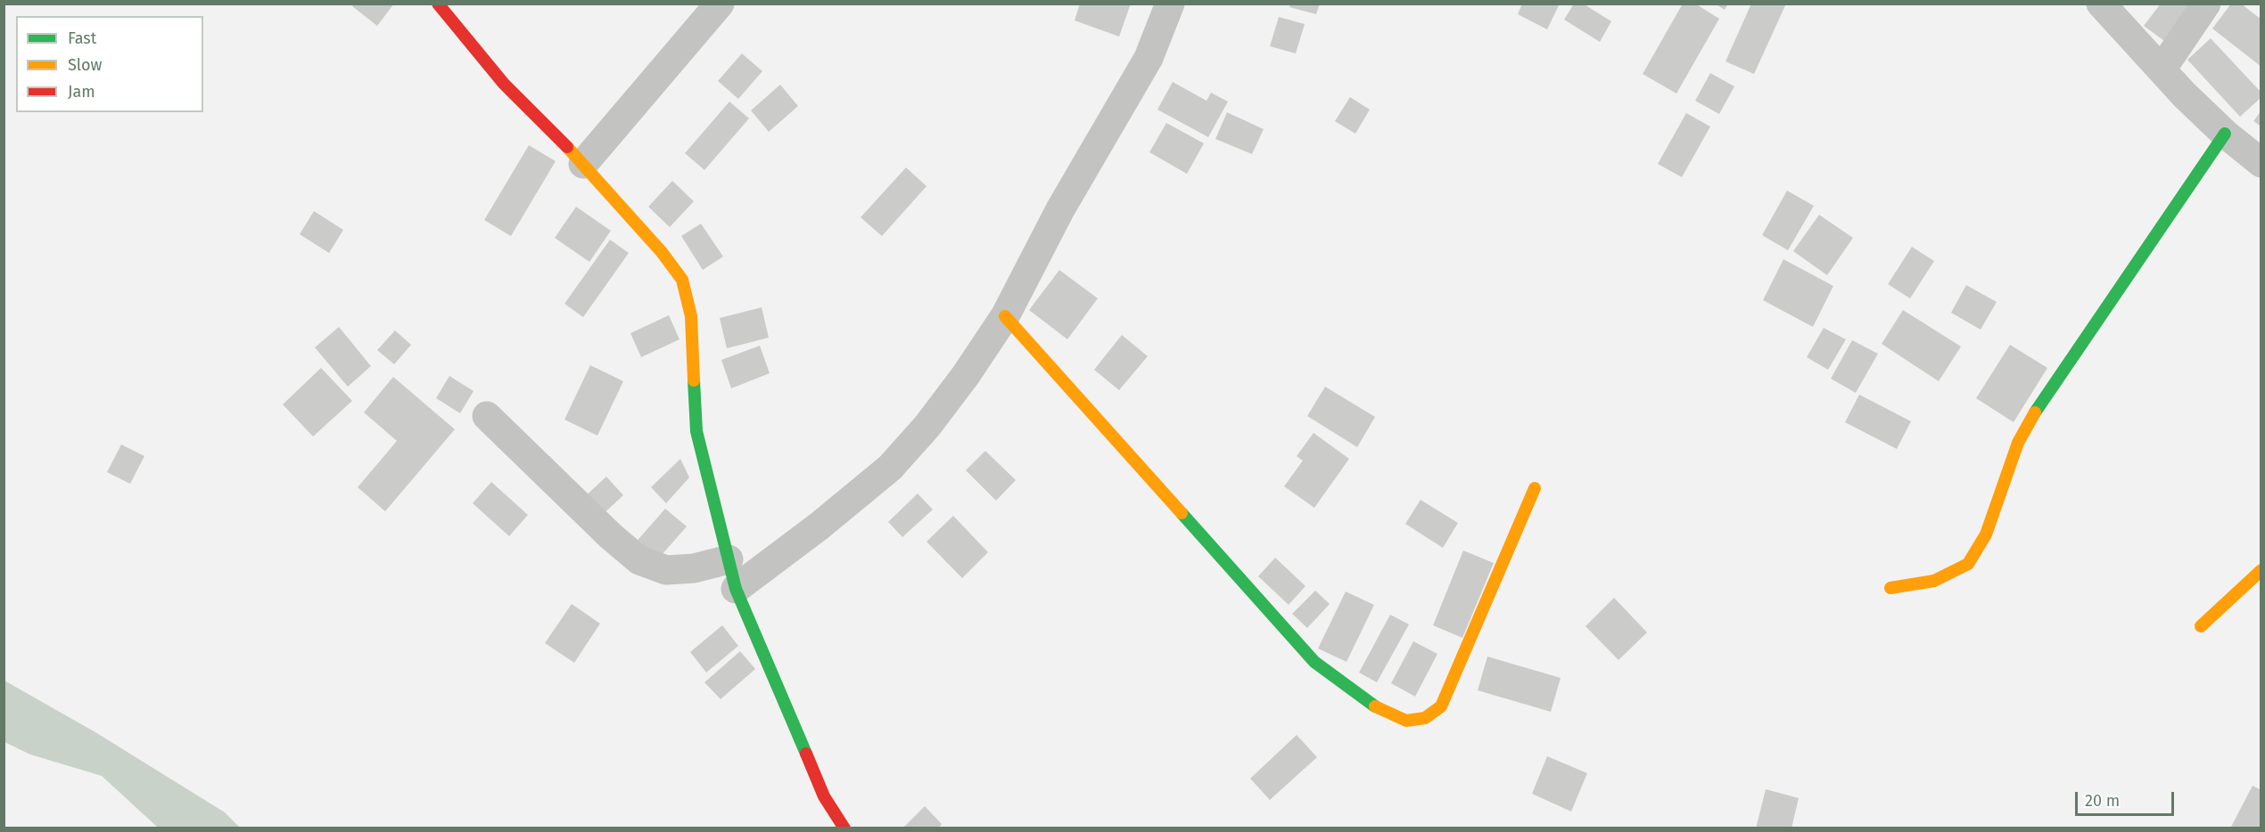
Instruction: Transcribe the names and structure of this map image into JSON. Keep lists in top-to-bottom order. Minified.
{"legend":["Fast","Slow","Jam"],"scale_bar":"20 m"}
